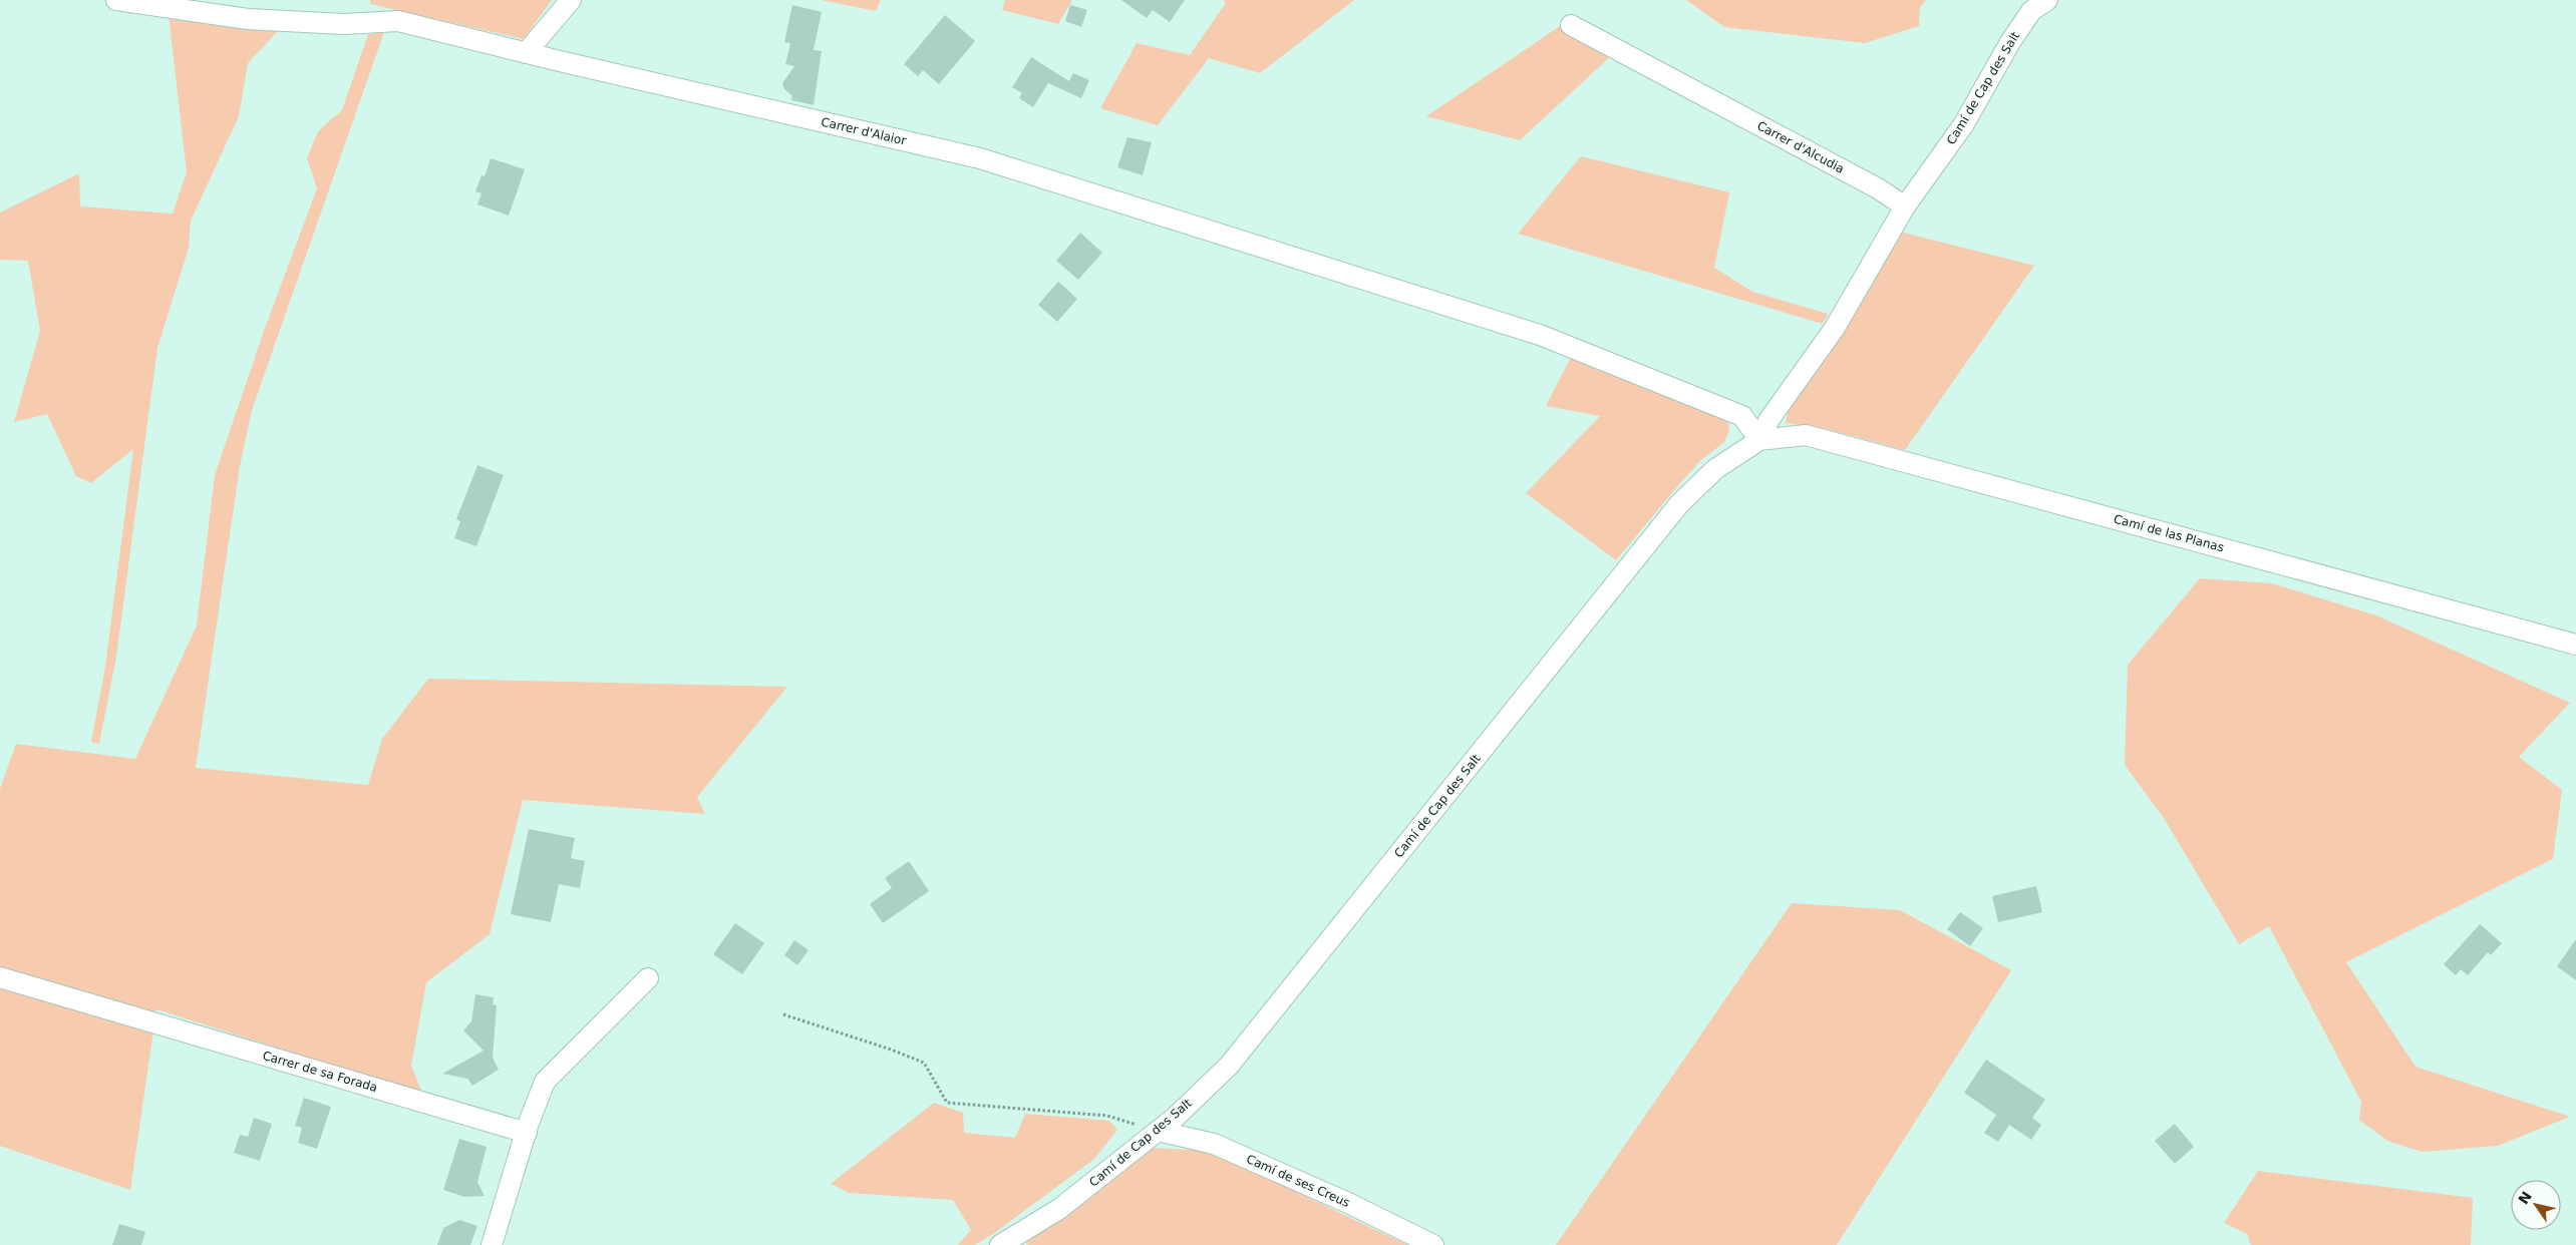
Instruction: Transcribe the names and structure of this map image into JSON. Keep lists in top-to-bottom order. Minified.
{"streets":{"street":["Camí de Cap des Salt","Carrer d'Alaior","Carrer d'Alcudia","Camí de las Planas","Carrer de sa Forada","Camí de ses Creus"]},"crossings":[["Camí de Cap des Salt","Carrer d'Alaior"],["Camí de Cap des Salt","Carrer d'Alcudia"],["Camí de Cap des Salt","Camí de las Planas"],["Camí de Cap des Salt","Camí de ses Creus"],["Carrer d'Alaior","Camí de las Planas"]],"north":"top left"}
